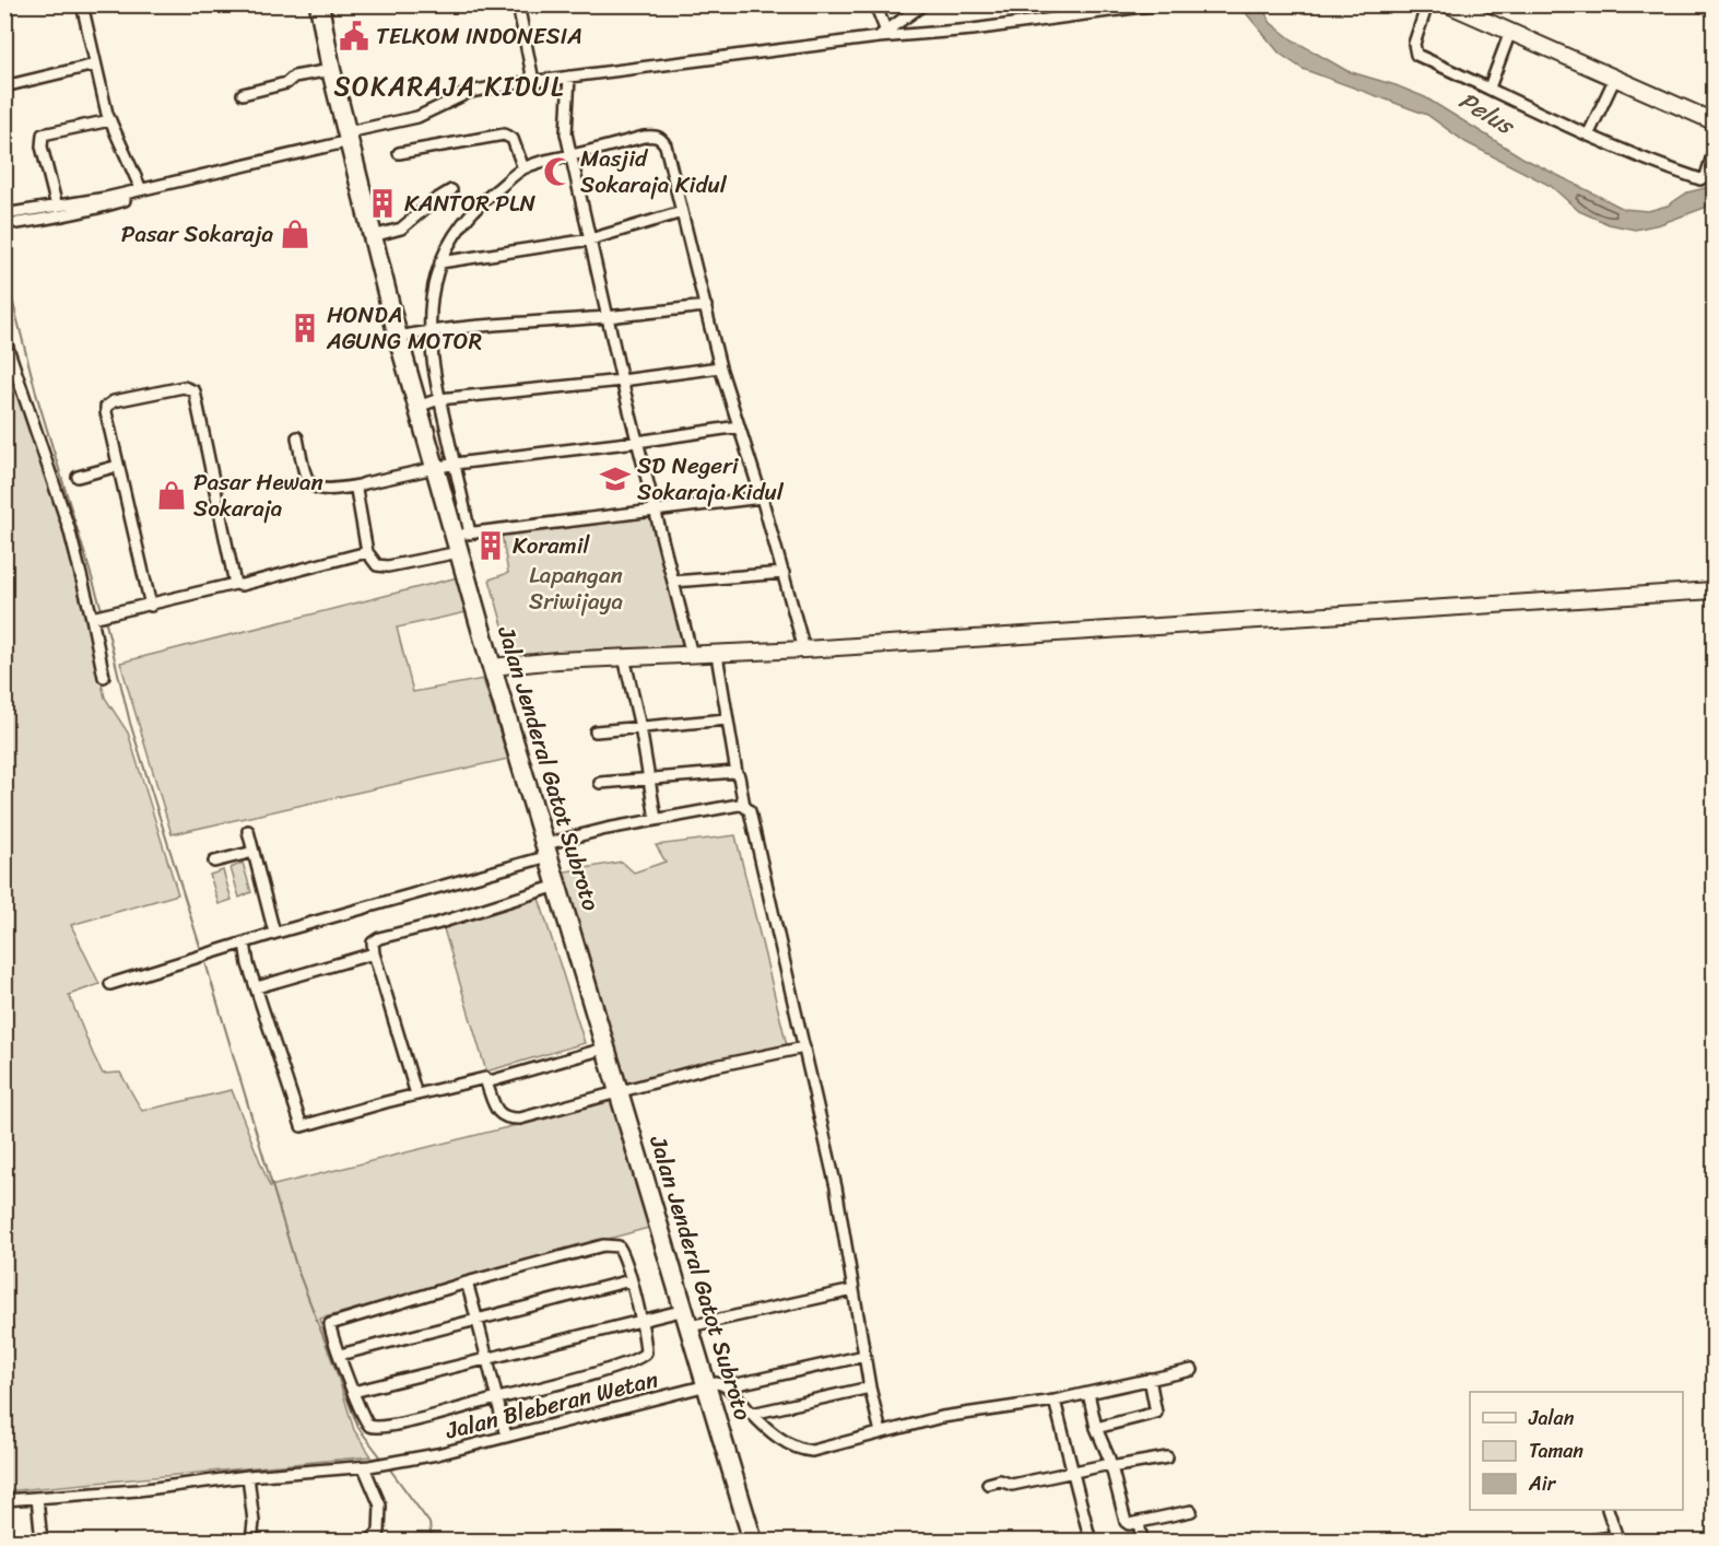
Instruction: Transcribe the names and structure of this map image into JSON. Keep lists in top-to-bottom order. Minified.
{"streets":{"highway":["Jalan Jenderal Gatot Subroto"],"street":["Jalan Bleberan Wetan"]},"crossings":[["Jalan Jenderal Gatot Subroto","Jalan Bleberan Wetan"]],"districts":["SOKARAJA KIDUL"],"water":["Pelus"],"parks":["Lapangan Sriwijaya"],"places":{"public building":["TELKOM INDONESIA"],"mosque":["Masjid Sokaraja Kidul"],"building":["KANTOR PLN","HONDA AGUNG MOTOR","Koramil"],"shop":["Pasar Sokaraja","Pasar Hewan Sokaraja"],"school or university":["SD Negeri Sokaraja Kidul"]},"legend":["Jalan","Taman","Air"]}
